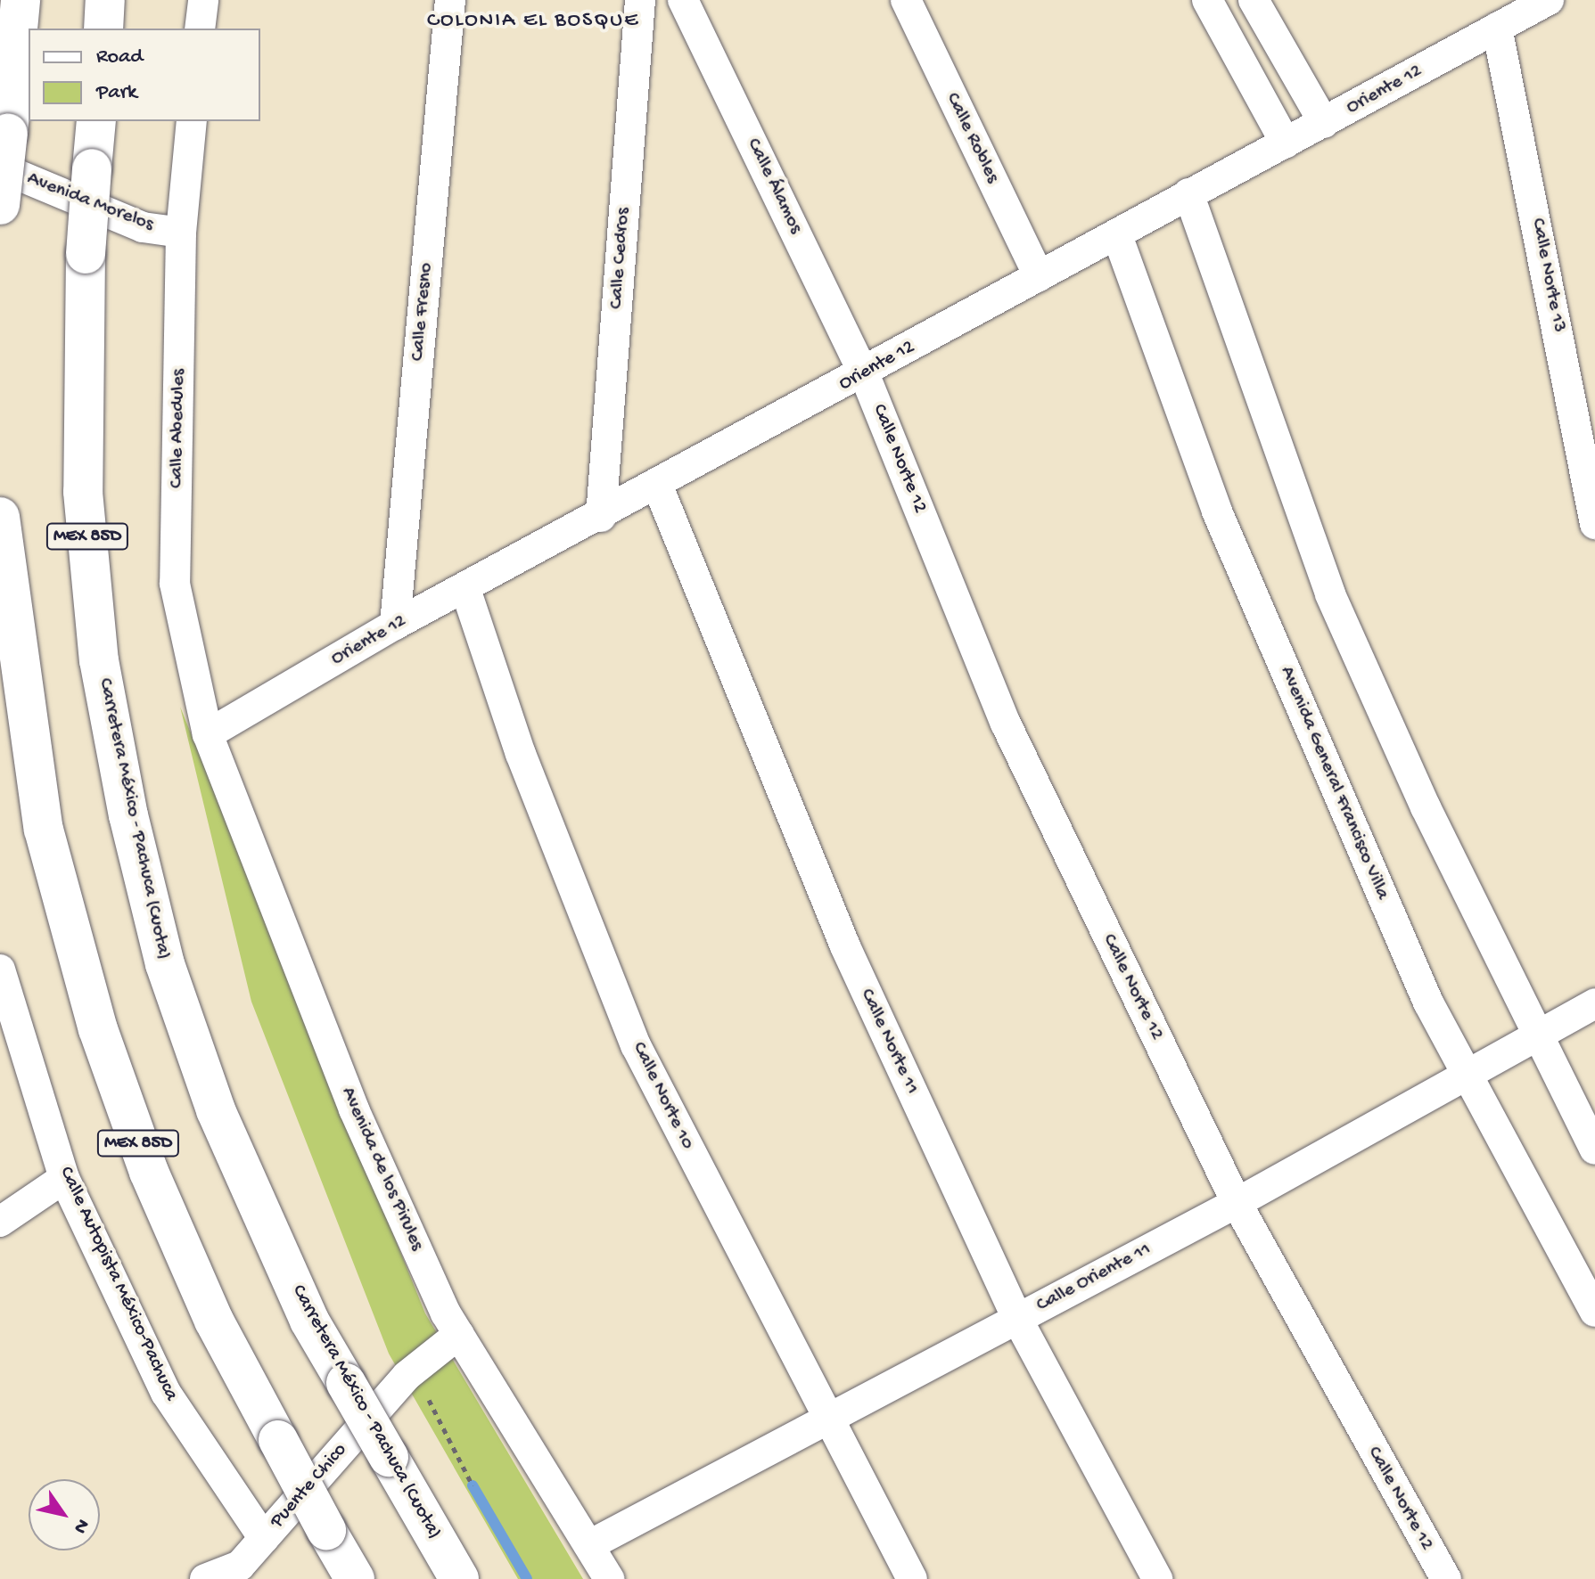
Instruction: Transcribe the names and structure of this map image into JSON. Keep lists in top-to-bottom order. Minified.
{"streets":{"highway":["MEX 85D","Carretera México - Pachuca (Cuota)"],"street":["Oriente 12","Calle Robles","Calle Álamos","Avenida Morelos","Calle Cedros","Calle Norte 13","Calle Fresno","Calle Abedules","Calle Norte 12","Avenida General Francisco Villa","Calle Norte 11","Calle Norte 10","Avenida de los Pirules","Calle Oriente 11","Calle Autopista México-Pachuca","Puente Chico"]},"crossings":[["Oriente 12","Calle Robles"],["Oriente 12","Calle Álamos"],["Oriente 12","Calle Cedros"],["Oriente 12","Calle Norte 13"],["Oriente 12","Calle Fresno"],["Oriente 12","Calle Abedules"],["Oriente 12","Calle Norte 12"],["Oriente 12","Avenida General Francisco Villa"],["Oriente 12","Calle Norte 11"],["Oriente 12","Calle Norte 10"],["Oriente 12","Avenida de los Pirules"],["Calle Álamos","Calle Norte 12"],["Avenida Morelos","Calle Abedules"],["Calle Abedules","Avenida de los Pirules"],["Calle Norte 12","Calle Oriente 11"],["Avenida General Francisco Villa","Calle Oriente 11"],["Calle Norte 11","Calle Oriente 11"],["Calle Norte 10","Calle Oriente 11"],["Avenida de los Pirules","Calle Oriente 11"],["Avenida de los Pirules","Puente Chico"],["Calle Autopista México-Pachuca","Puente Chico"]],"districts":["COLONIA EL BOSQUE"],"legend":["Road","Park"],"north":"bottom right"}
